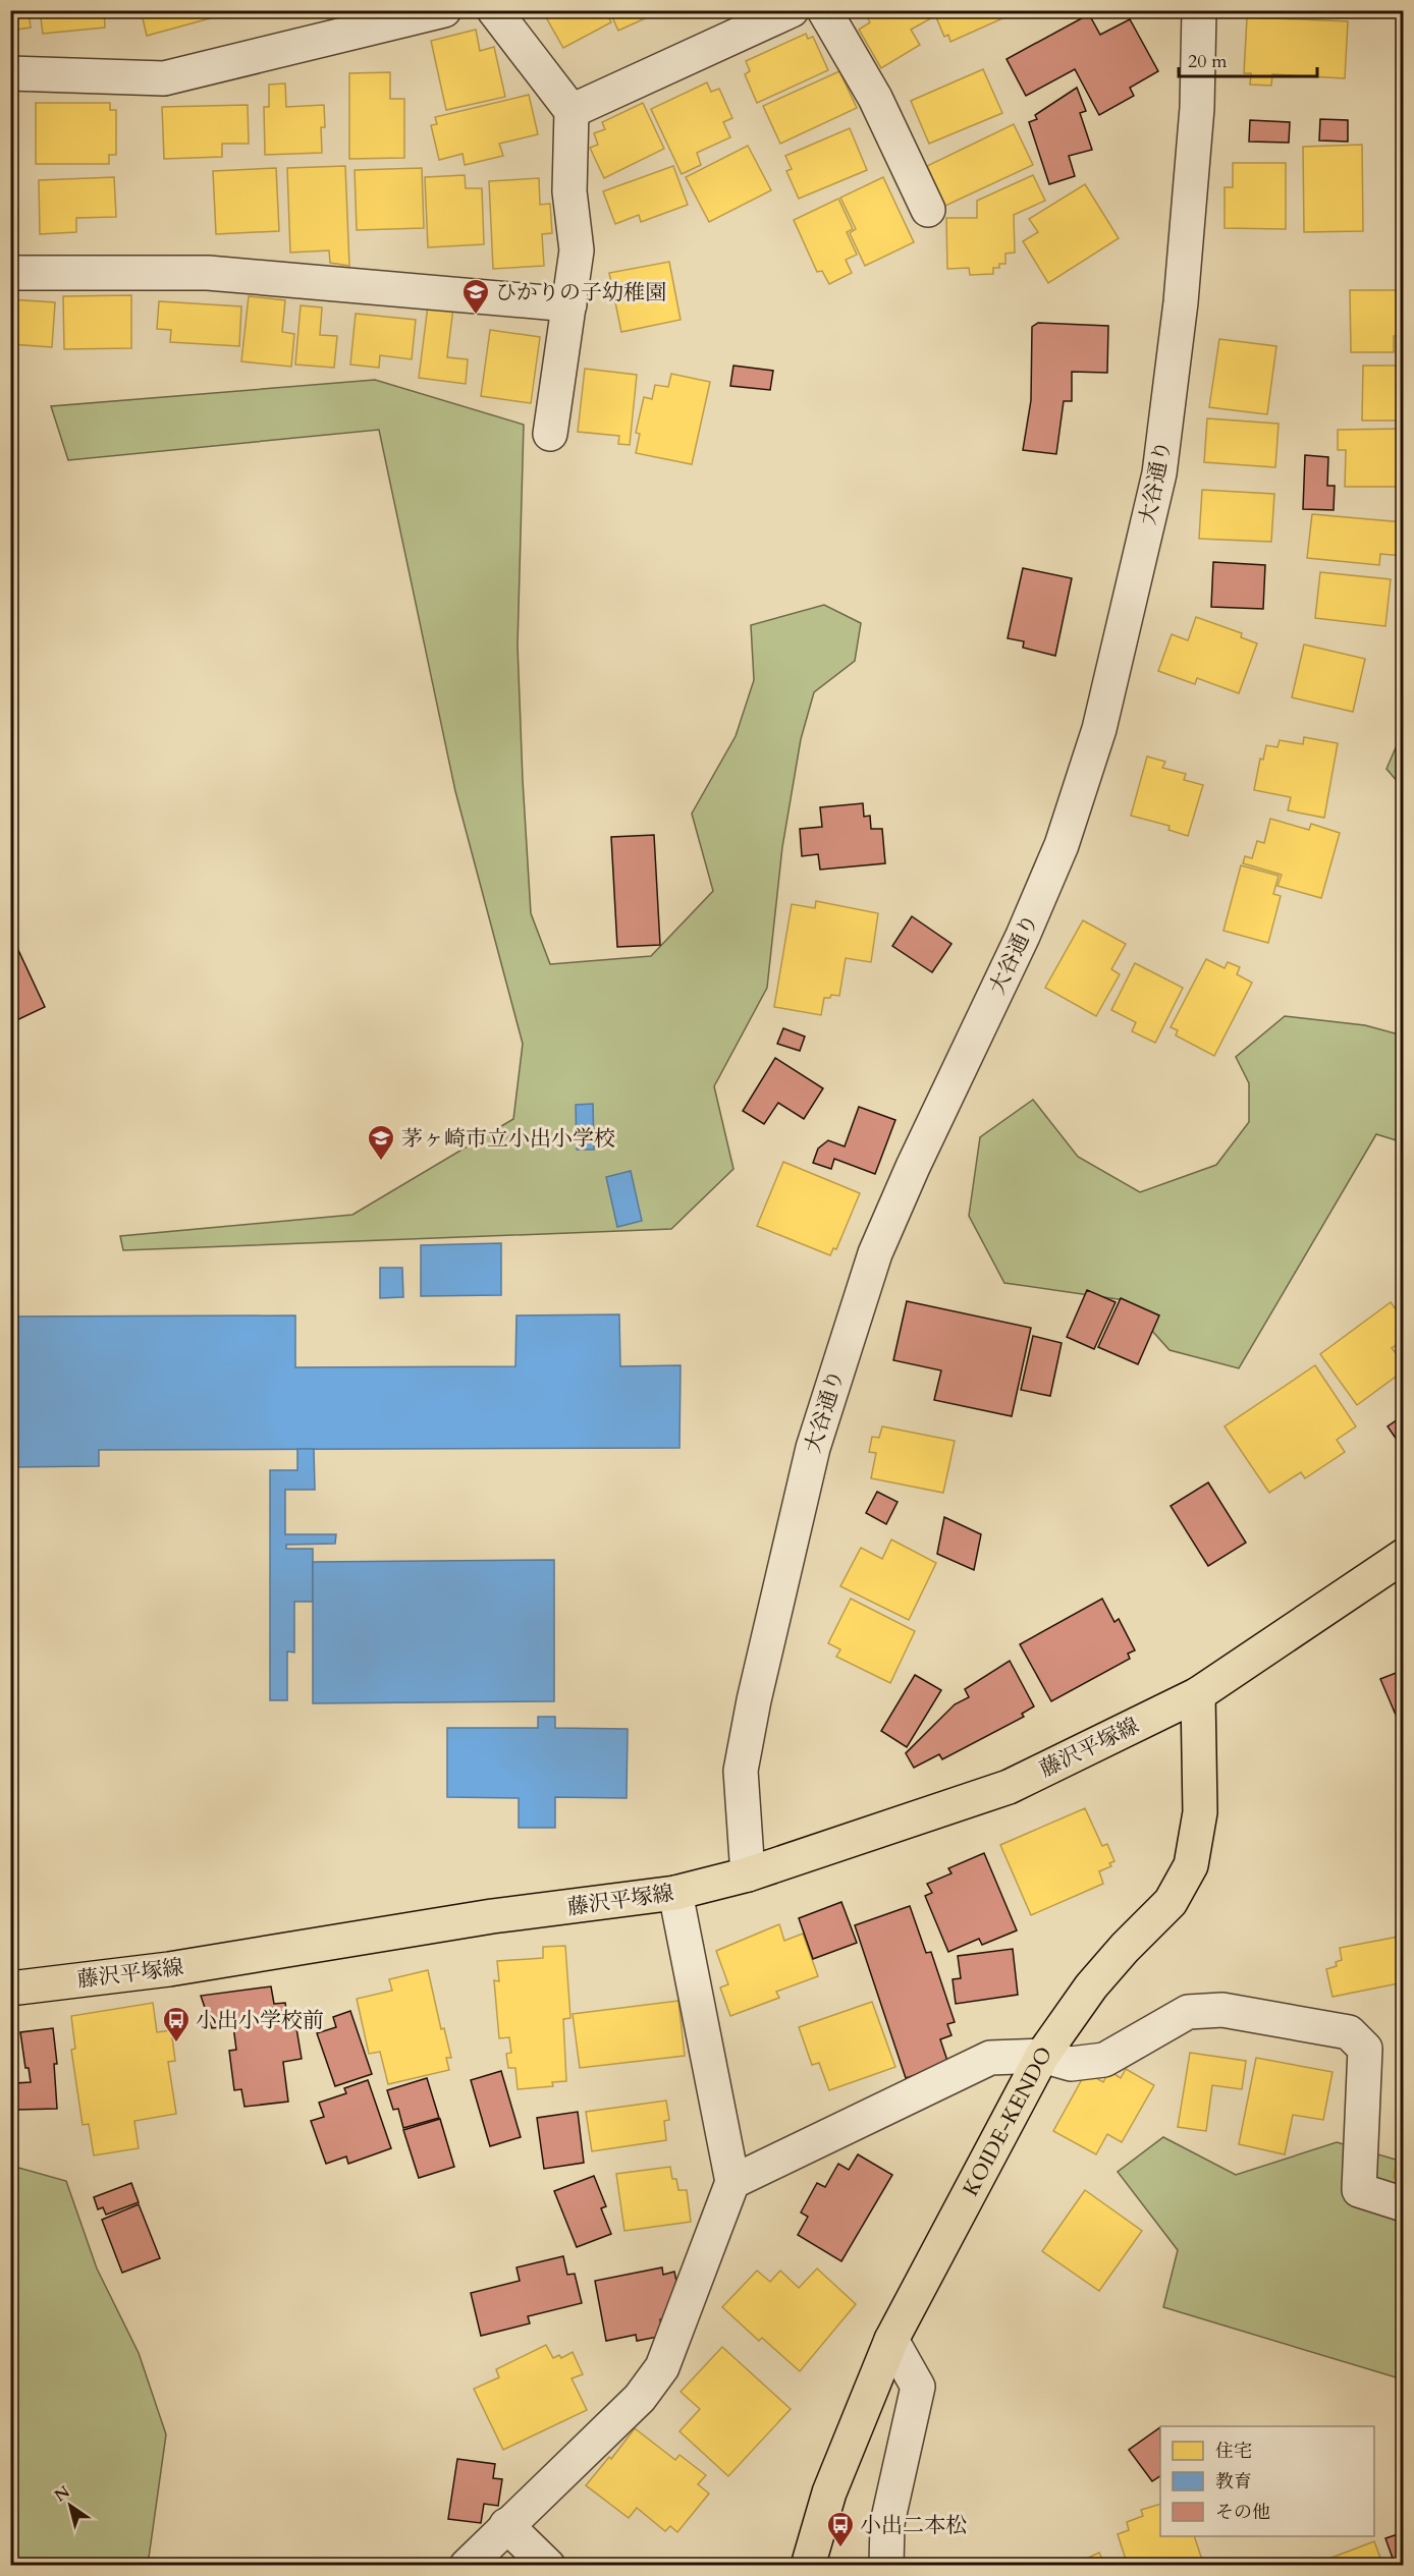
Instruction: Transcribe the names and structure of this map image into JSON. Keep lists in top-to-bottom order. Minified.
{"streets":{"main road":["藤沢平塚線","KOIDE-KENDO"],"street":["大谷通り"]},"crossings":[["大谷通り","藤沢平塚線"],["藤沢平塚線","KOIDE-KENDO"]],"places":{"school or university":["ひかりの子幼稚園","茅ヶ崎市立小出小学校"],"bus stop":["小出小学校前","小出二本松"]},"legend":["住宅","教育","その他"],"scale_bar":"20 m","north":"top left"}
